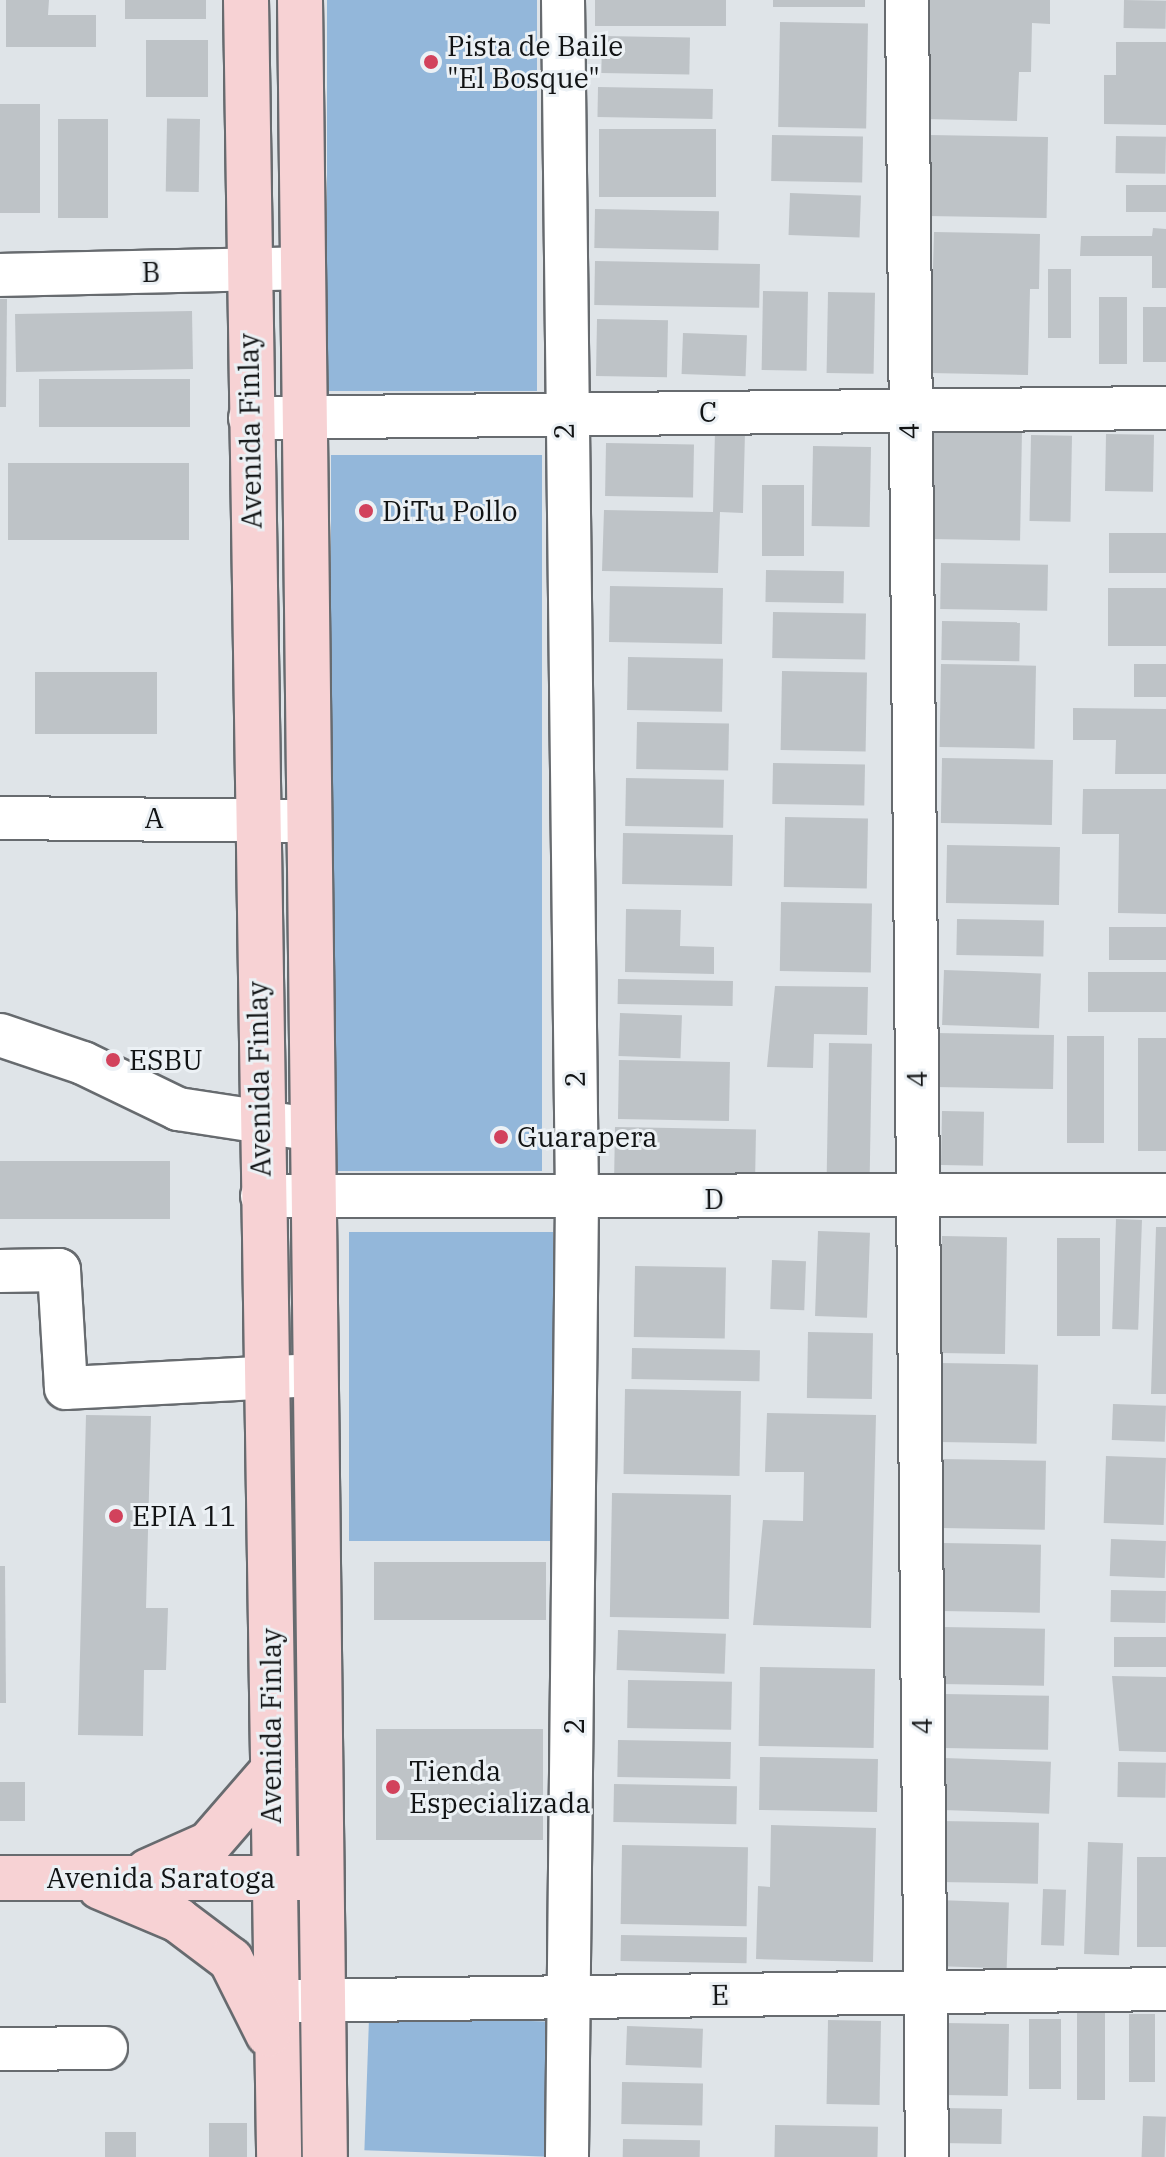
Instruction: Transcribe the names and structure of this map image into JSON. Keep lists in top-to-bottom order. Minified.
{"streets":{"main road":["Avenida Finlay","Avenida Saratoga"],"street":["B","C","2","4","A","D","E"]},"crossings":[["B","Avenida Finlay"],["C","Avenida Finlay"],["C","2"],["C","4"],["Avenida Finlay","A"],["Avenida Finlay","D"],["Avenida Finlay","Avenida Saratoga"],["Avenida Finlay","E"],["2","D"],["2","E"],["4","D"],["4","E"]],"places":["Pista de Baile \"El Bosque\"","DiTu Pollo","ESBU","Guarapera","EPIA 11","Tienda Especializada"]}
